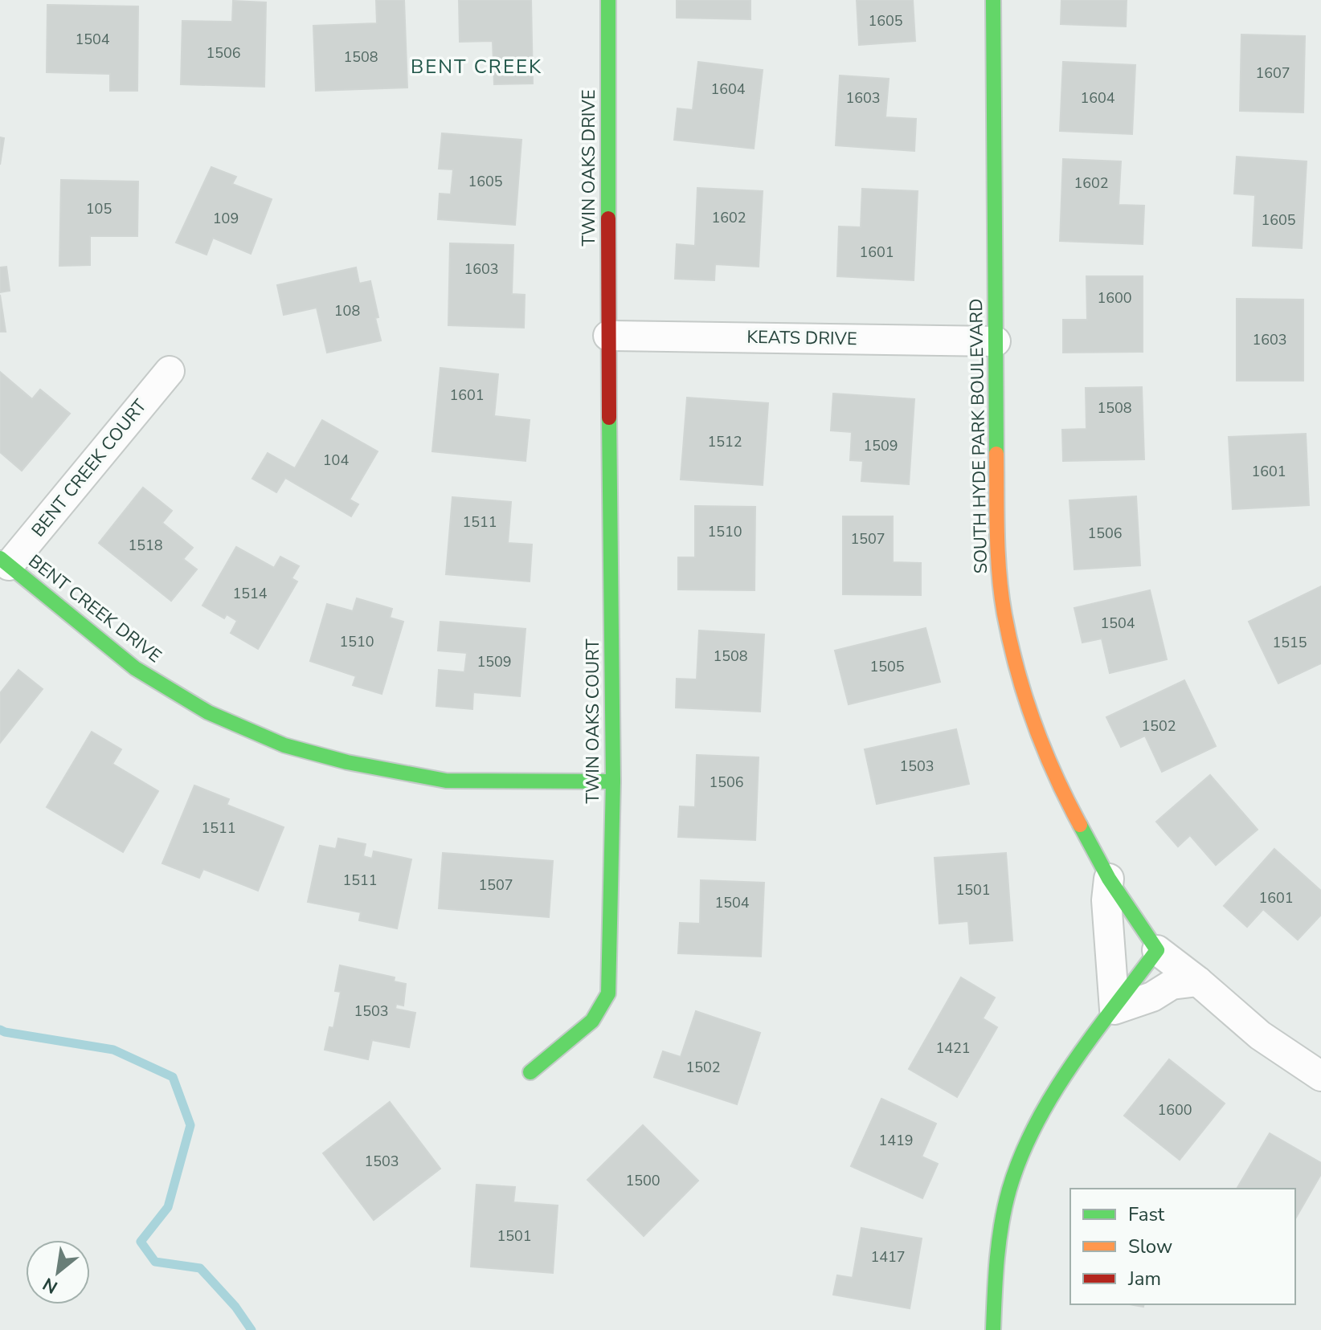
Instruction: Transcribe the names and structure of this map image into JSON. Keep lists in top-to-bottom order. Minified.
{"streets":{"street":["TWIN OAKS DRIVE","KEATS DRIVE","SOUTH HYDE PARK BOULEVARD","BENT CREEK COURT","BENT CREEK DRIVE","TWIN OAKS COURT"]},"crossings":[["TWIN OAKS DRIVE","KEATS DRIVE"],["TWIN OAKS DRIVE","TWIN OAKS COURT"],["KEATS DRIVE","SOUTH HYDE PARK BOULEVARD"],["KEATS DRIVE","TWIN OAKS COURT"],["BENT CREEK COURT","BENT CREEK DRIVE"],["BENT CREEK DRIVE","TWIN OAKS COURT"]],"districts":["BENT CREEK"],"house_numbers":["1605","1504","1506","1508","1607","1604","1603","1604","1605","1602","105","1602","109","1605","1601","1603","1600","108","1603","1601","1508","1512","1509","104","1601","1511","1510","1506","1507","1518","1514","1504","1510","1515","1508","1509","1505","1502","1503","1506","1511","1511","1507","1501","1601","1504","1503","1421","1502","1600","1419","1503","1500","1501","1417"],"legend":["Fast","Slow","Jam"],"north":"bottom left"}
